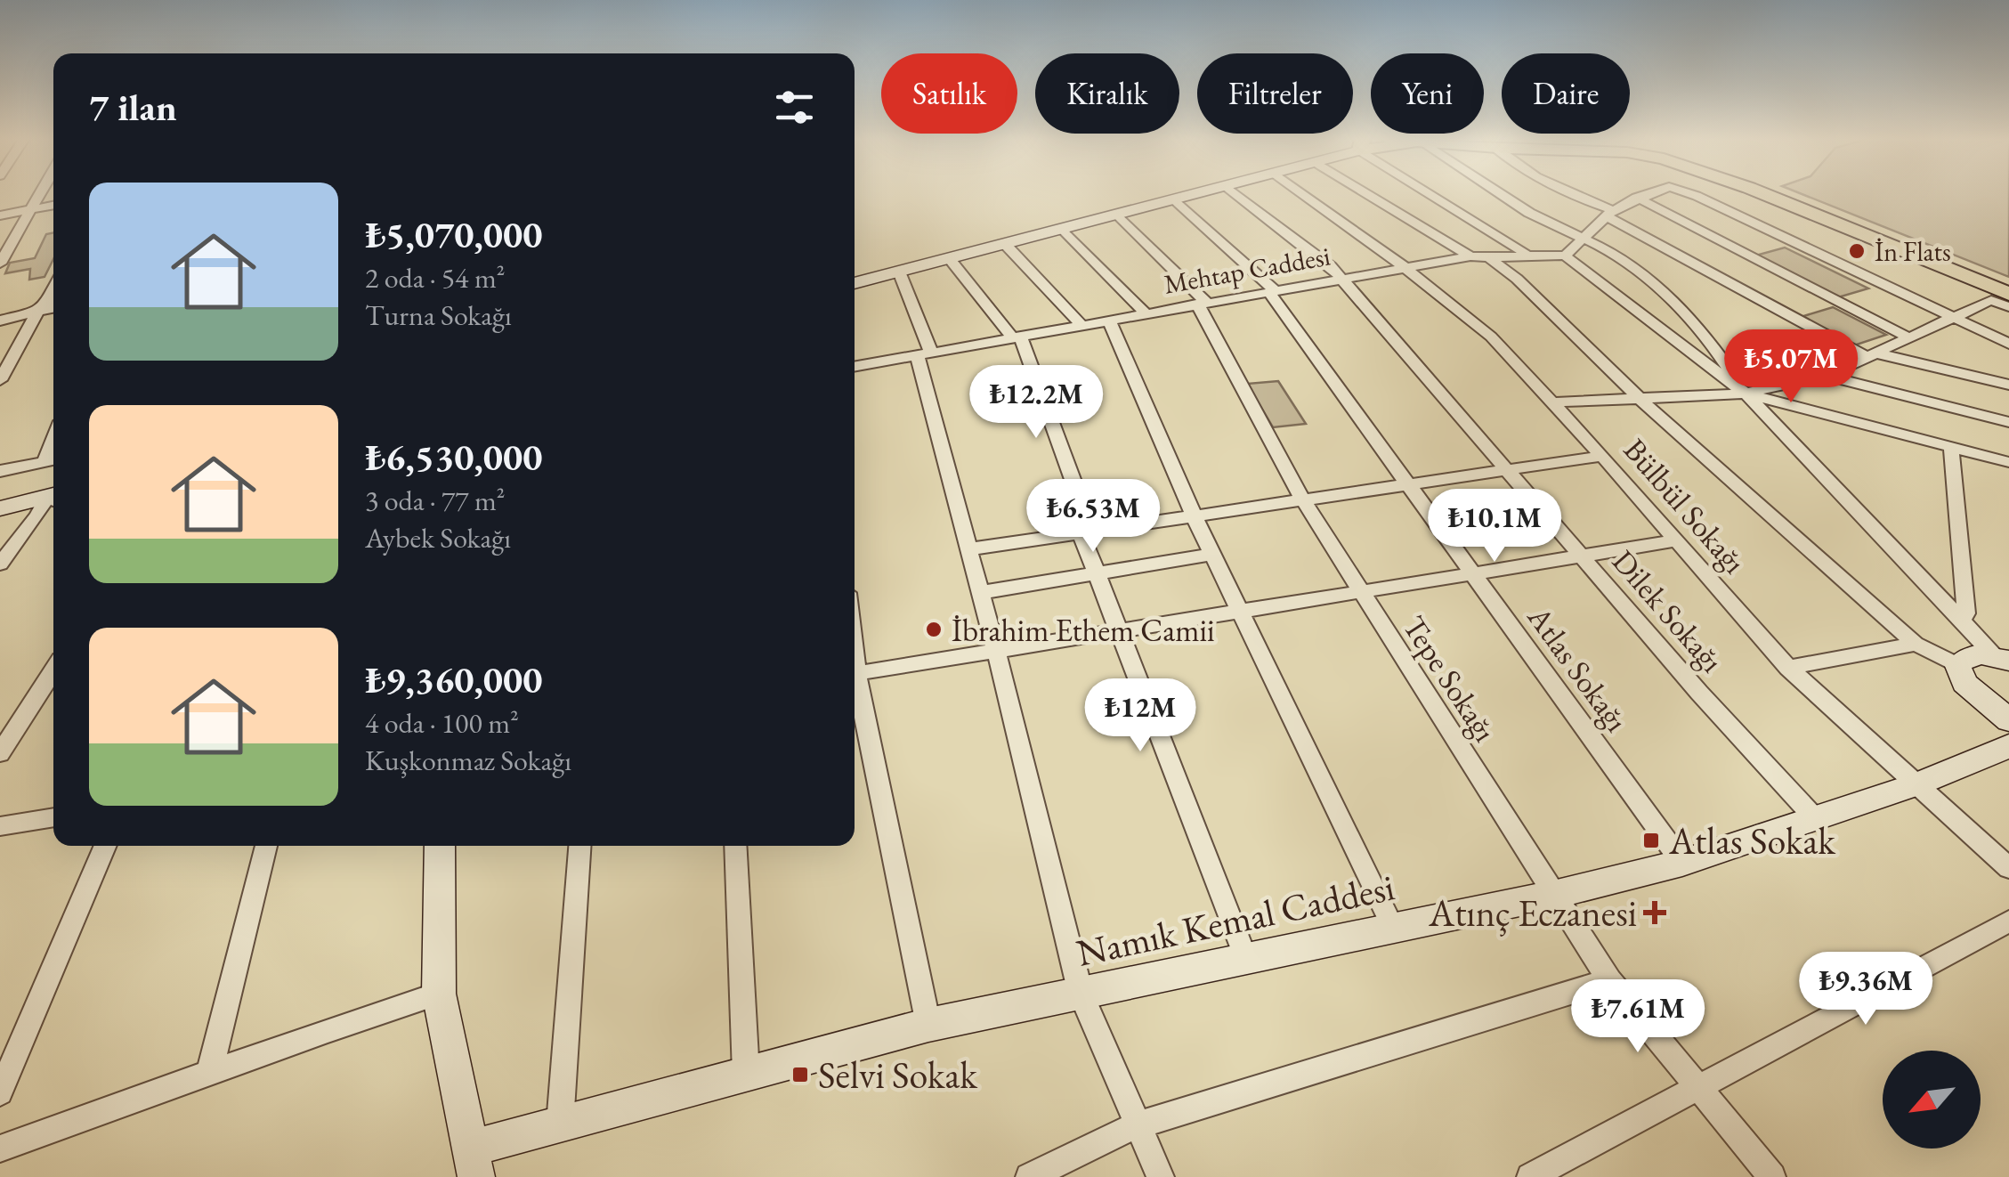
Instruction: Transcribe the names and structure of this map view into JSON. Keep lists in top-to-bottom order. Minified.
{"streets":{"street":["Mehtap Caddesi","Bülbül Sokağı","Dilek Sokağı","Atlas Sokağı","Tepe Sokağı","Namık Kemal Caddesi"]},"crossings":[["Mehtap Caddesi","Bülbül Sokağı"],["Mehtap Caddesi","Dilek Sokağı"],["Mehtap Caddesi","Atlas Sokağı"],["Mehtap Caddesi","Tepe Sokağı"],["Bülbül Sokağı","Namık Kemal Caddesi"],["Dilek Sokağı","Namık Kemal Caddesi"],["Atlas Sokağı","Namık Kemal Caddesi"],["Tepe Sokağı","Namık Kemal Caddesi"]],"places":{"other":["İn Flats","İbrahim Ethem Camii"],"transit":["Atlas Sokak","Selvi Sokak"],"health":["Atınç Eczanesi"]},"north":"bottom left","page":{"chip":["Satılık","Kiralık","Filtreler","Yeni","Daire"],"heading":"7 ilan","list":[{"name":"₺5,070,000","note":"2 oda · 54 m² · Turna Sokağı"},{"name":"₺6,530,000","note":"3 oda · 77 m² · Aybek Sokağı"},{"name":"₺9,360,000","note":"4 oda · 100 m² · Kuşkonmaz Sokağı"}],"price":["₺5.07M","₺12.2M","₺6.53M","₺10.1M","₺12M","₺9.36M","₺7.61M"]}}
